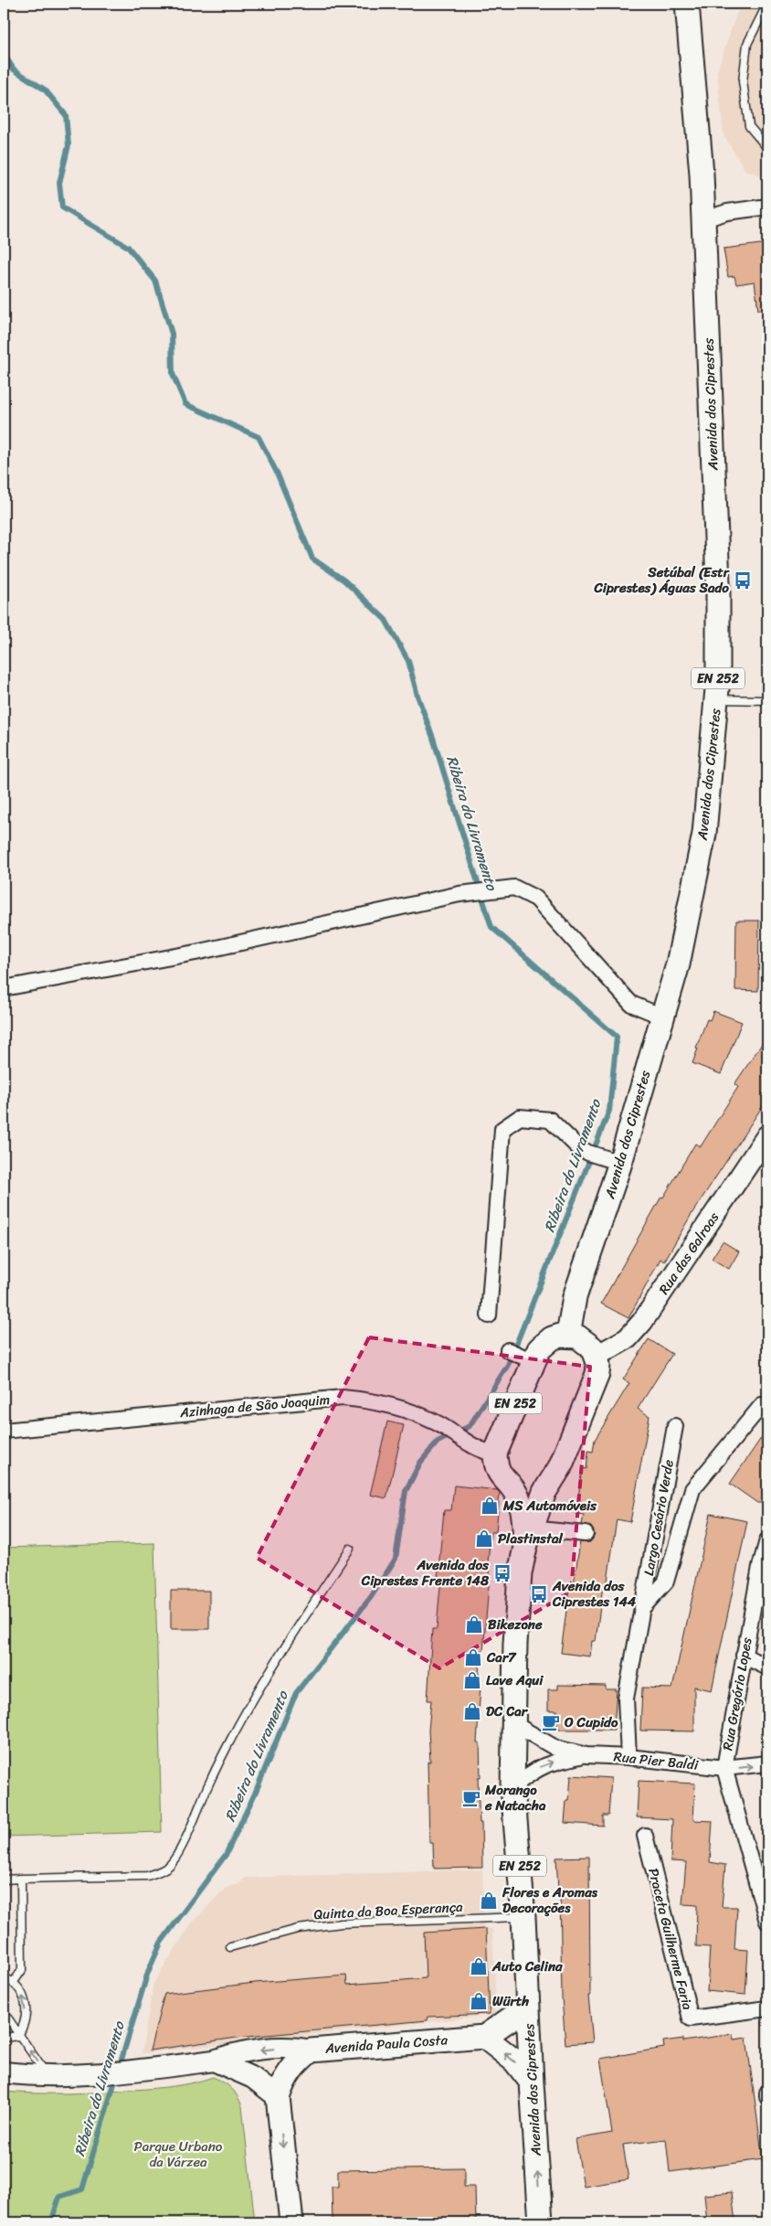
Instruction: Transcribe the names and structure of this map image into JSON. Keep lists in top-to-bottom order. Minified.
{"streets":{"main road":["Avenida dos Ciprestes","EN 252","Avenida Paula Costa"],"street":["Rua das Galroas","Azinhaga de São Joaquim","Largo Cesário Verde","Rua Gregório Lopes","Rua Pier Baldi","Praceta Guilherme Faria"],"lane":["Quinta da Boa Esperança"]},"crossings":[["Avenida dos Ciprestes","EN 252"],["Avenida dos Ciprestes","Rua das Galroas"],["Avenida dos Ciprestes","Azinhaga de São Joaquim"],["Avenida dos Ciprestes","Rua Pier Baldi"],["Avenida dos Ciprestes","Quinta da Boa Esperança"],["EN 252","Azinhaga de São Joaquim"],["Largo Cesário Verde","Rua Pier Baldi"],["Rua Gregório Lopes","Rua Pier Baldi"]],"one_way":["Rua Pier Baldi","Avenida Paula Costa"],"water":["Ribeira do Livramento"],"parks":["Parque Urbano da Várzea"],"places":{"bus stop":["Setúbal (Estr Ciprestes) Águas Sado","Avenida dos Ciprestes Frente 148","Avenida dos Ciprestes 144"],"shop":["MS Automóveis","Plastinstal","Bikezone","Car7","Lave Aqui","DC Car","Flores e Aromas Decorações","Auto Celina","Würth"],"cafe":["O Cupido","Morango e Natacha"]}}
